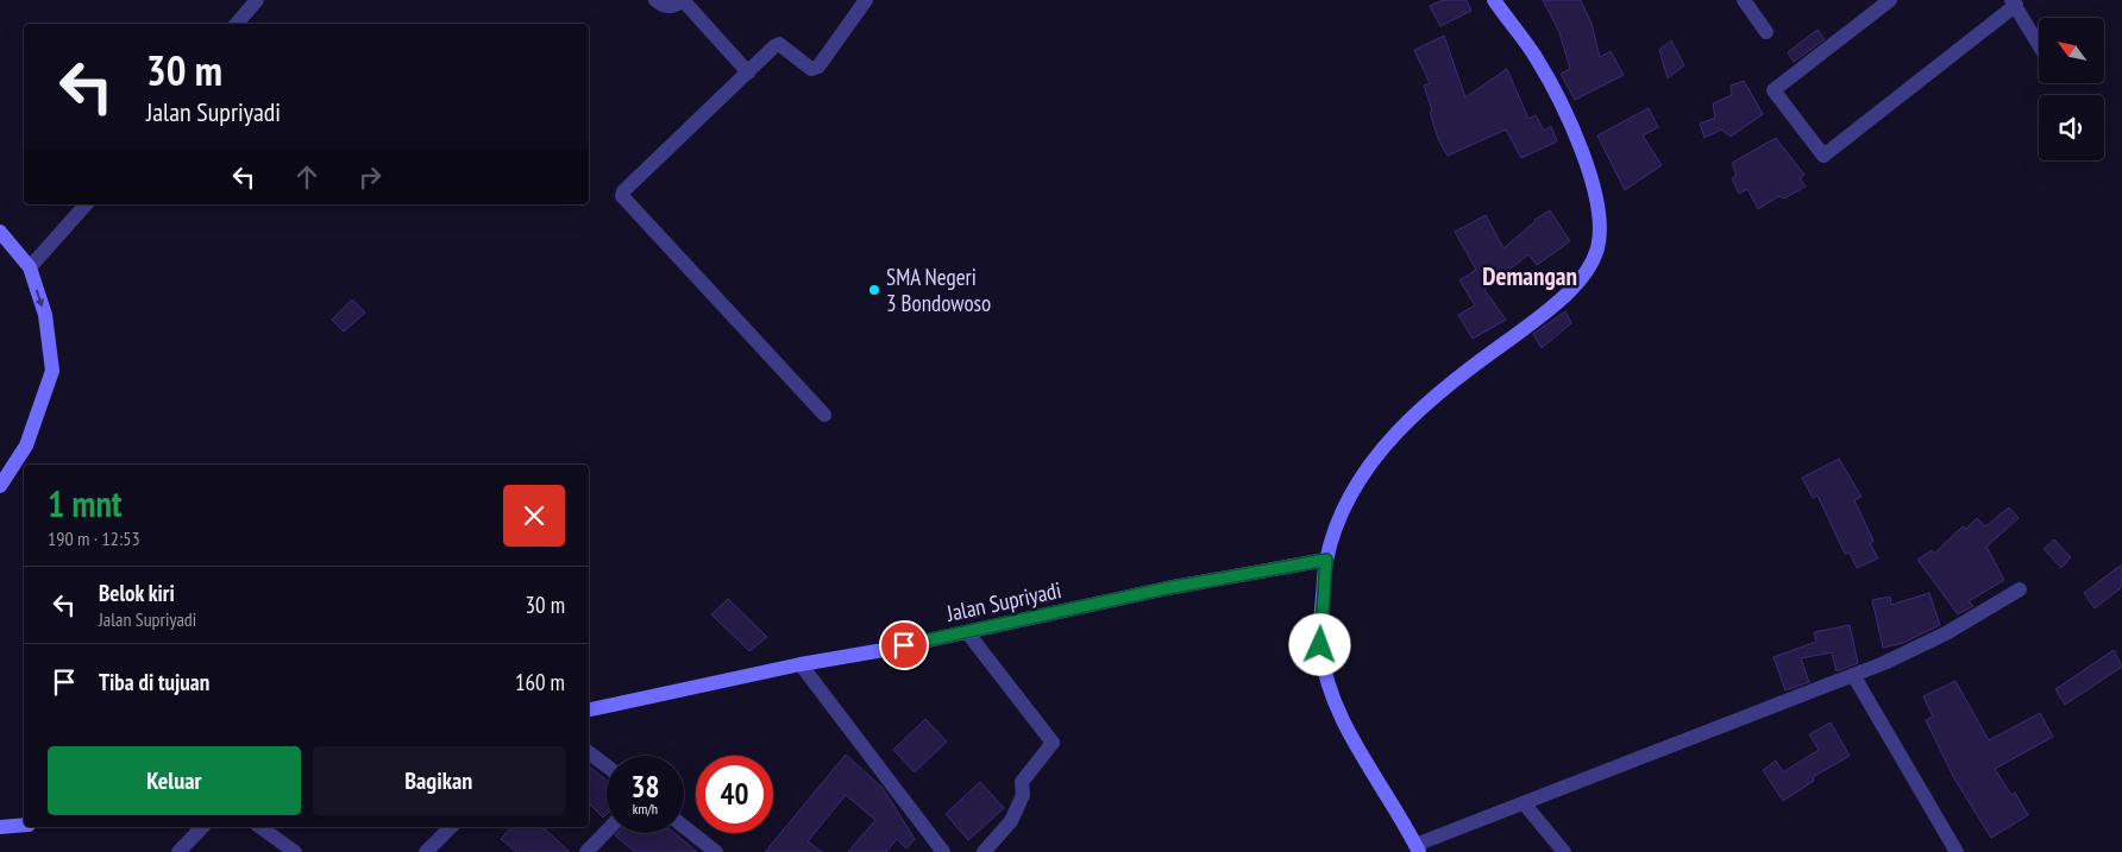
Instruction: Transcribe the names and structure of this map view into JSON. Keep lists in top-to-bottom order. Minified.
{"streets":{"street":["Jalan Supriyadi"]},"districts":["Demangan"],"places":["SMA Negeri 3 Bondowoso"],"north":"top left","page":{"turn":["30 m","Jalan Supriyadi"],"heading":["1 mnt","190 m · 12:53"],"list":[{"name":"Belok kiri","note":"Jalan Supriyadi","value":"30 m"},{"name":"Tiba di tujuan","value":"160 m"}],"buttons":["Keluar","Bagikan"],"speed":"38 km/h","limit":"40"}}
